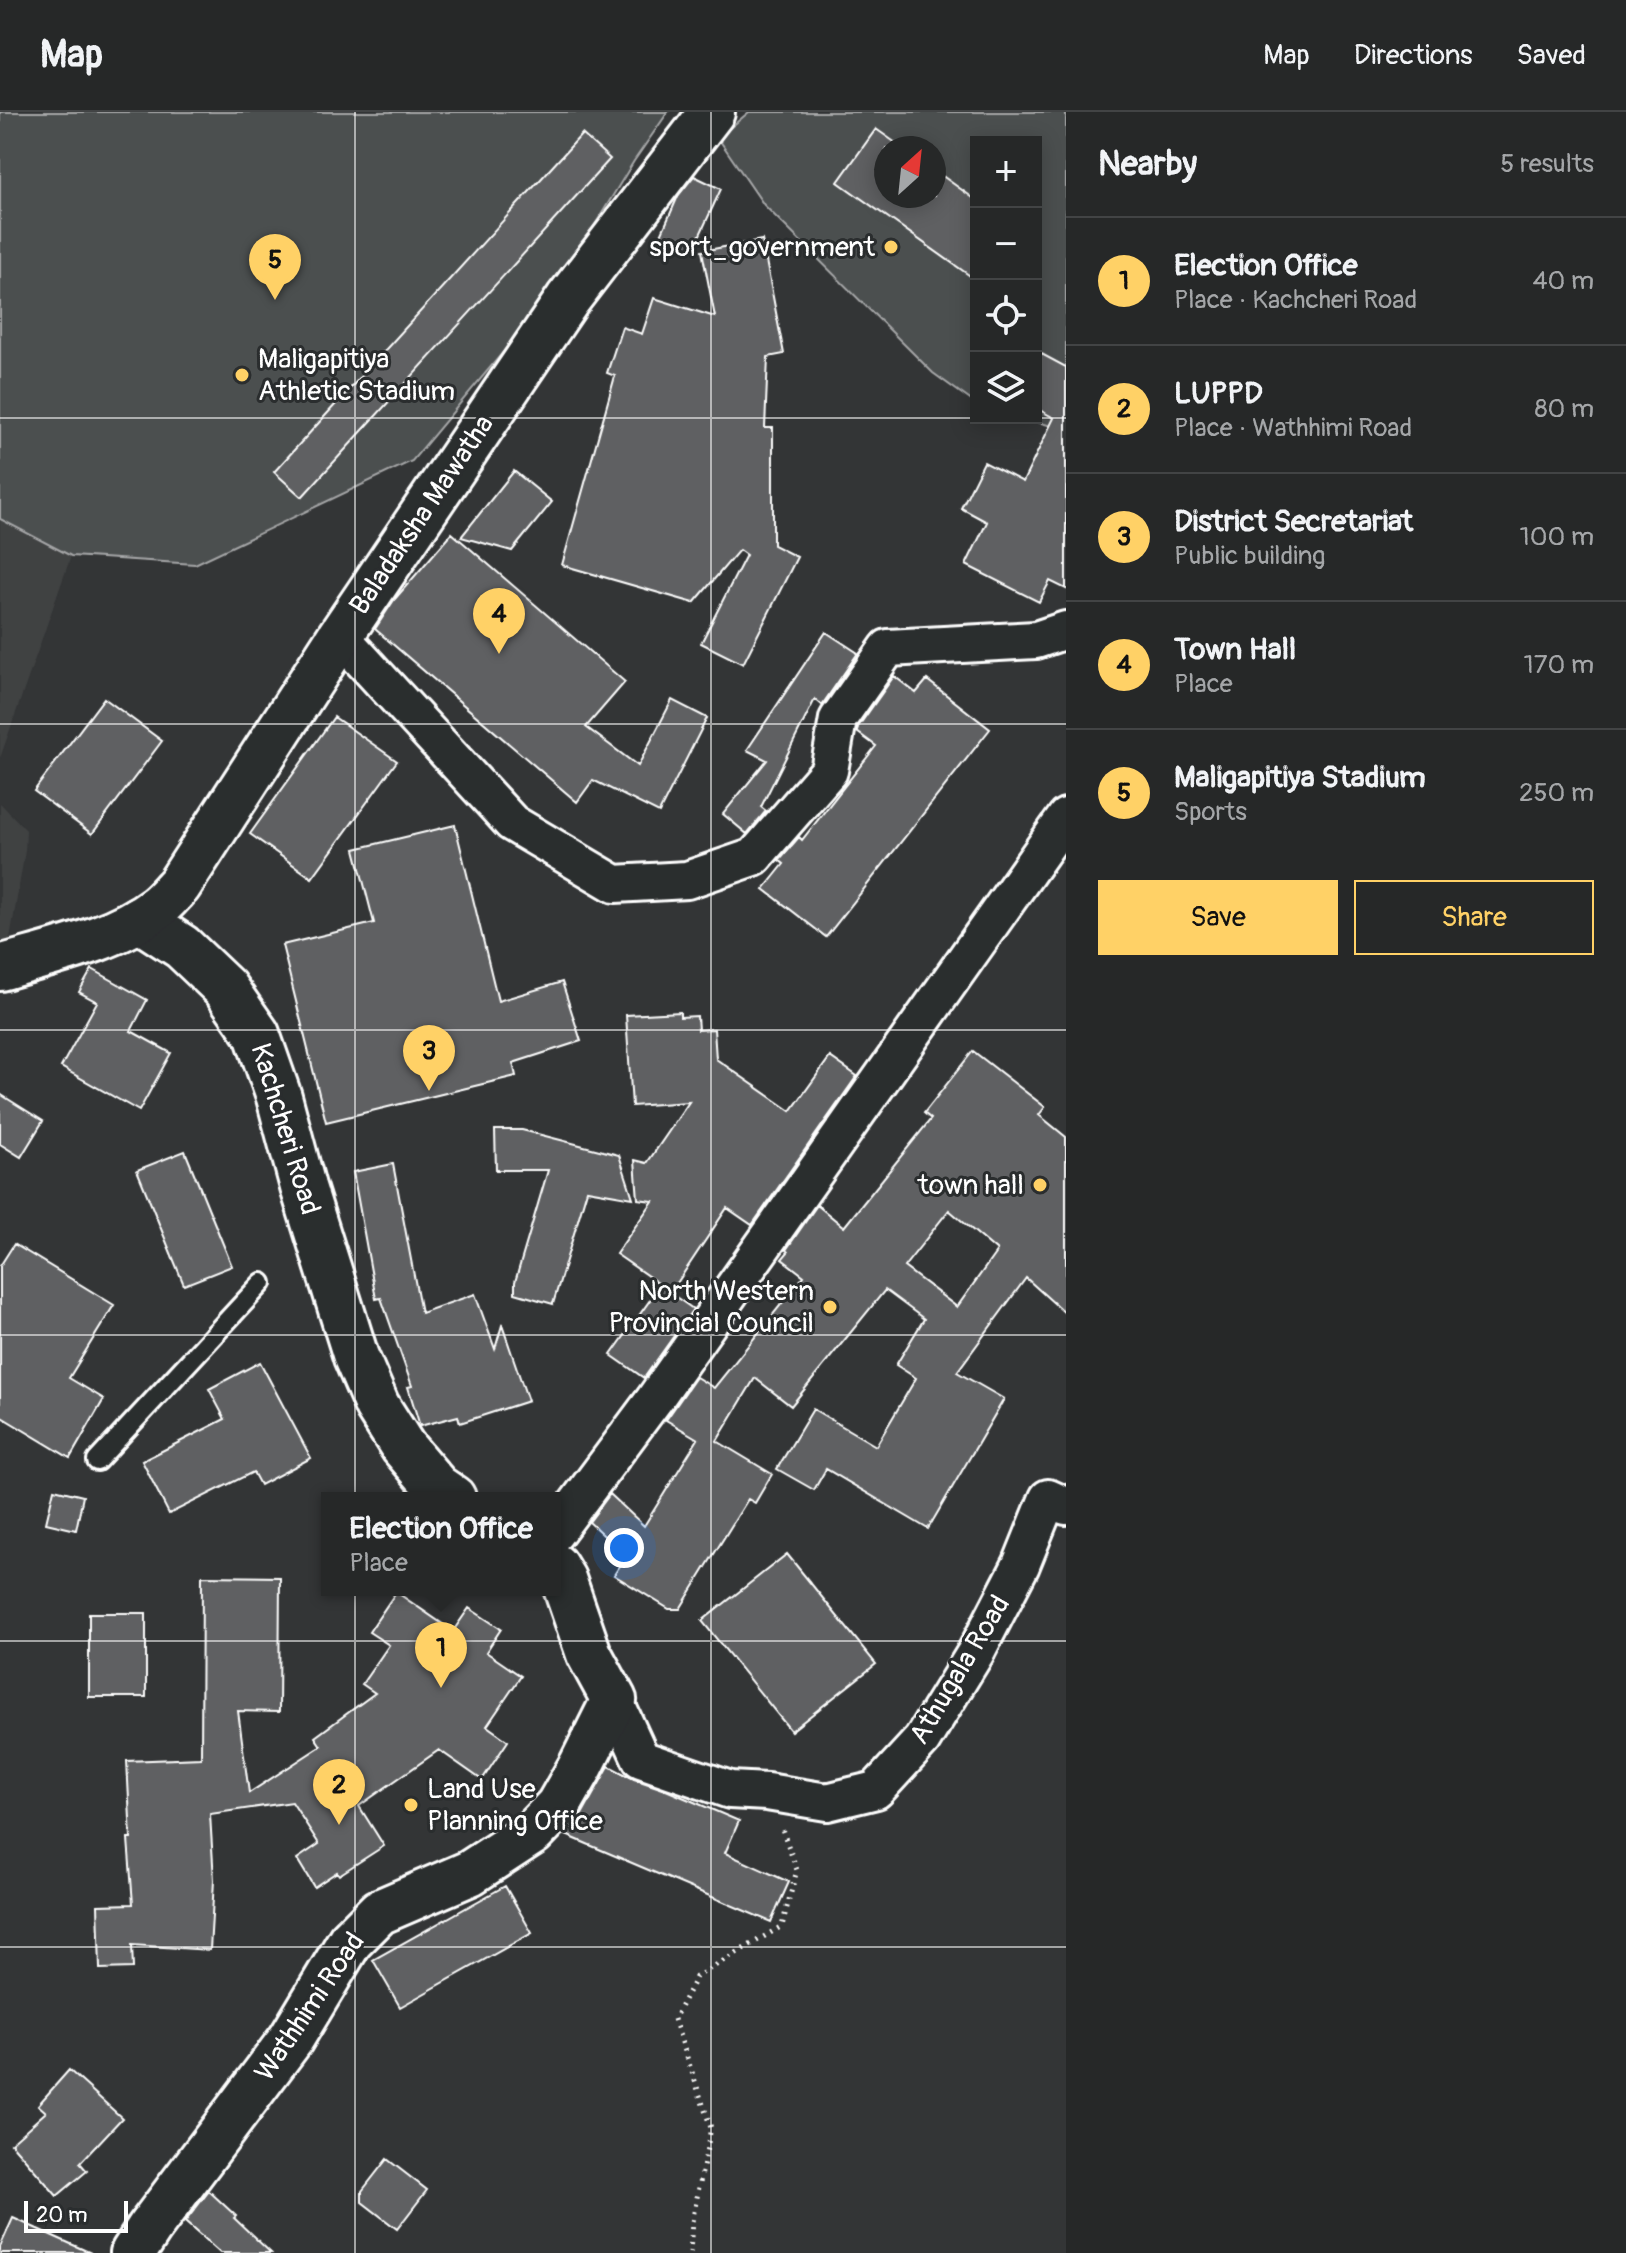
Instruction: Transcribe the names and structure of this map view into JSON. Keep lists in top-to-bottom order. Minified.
{"streets":{"street":["Baladaksha Mawatha","Kachcheri Road","Athugala Road","Wathhimi Road"]},"crossings":[["Baladaksha Mawatha","Kachcheri Road"],["Athugala Road","Wathhimi Road"]],"places":["sport_government","Maligapitiya Athletic Stadium","town hall","North Western Provincial Council","Land Use Planning Office"],"scale_bar":"20 m","north":"top right","page":{"header":"Map","nav":["Map","Directions","Saved"],"heading":["Nearby","5 results"],"map_buttons":["+","−"],"list":[{"mark":"1","name":"Election Office","note":"Place · Kachcheri Road","value":"40 m"},{"mark":"2","name":"LUPPD","note":"Place · Wathhimi Road","value":"80 m"},{"mark":"3","name":"District Secretariat","note":"Public building","value":"100 m"},{"mark":"4","name":"Town Hall","note":"Place","value":"170 m"},{"mark":"5","name":"Maligapitiya Stadium","note":"Sports","value":"250 m"}],"pins":["5","4","3","1","2"],"buttons":["Save","Share"],"popup":["Election Office","Place"],"scale":"20 m"}}
